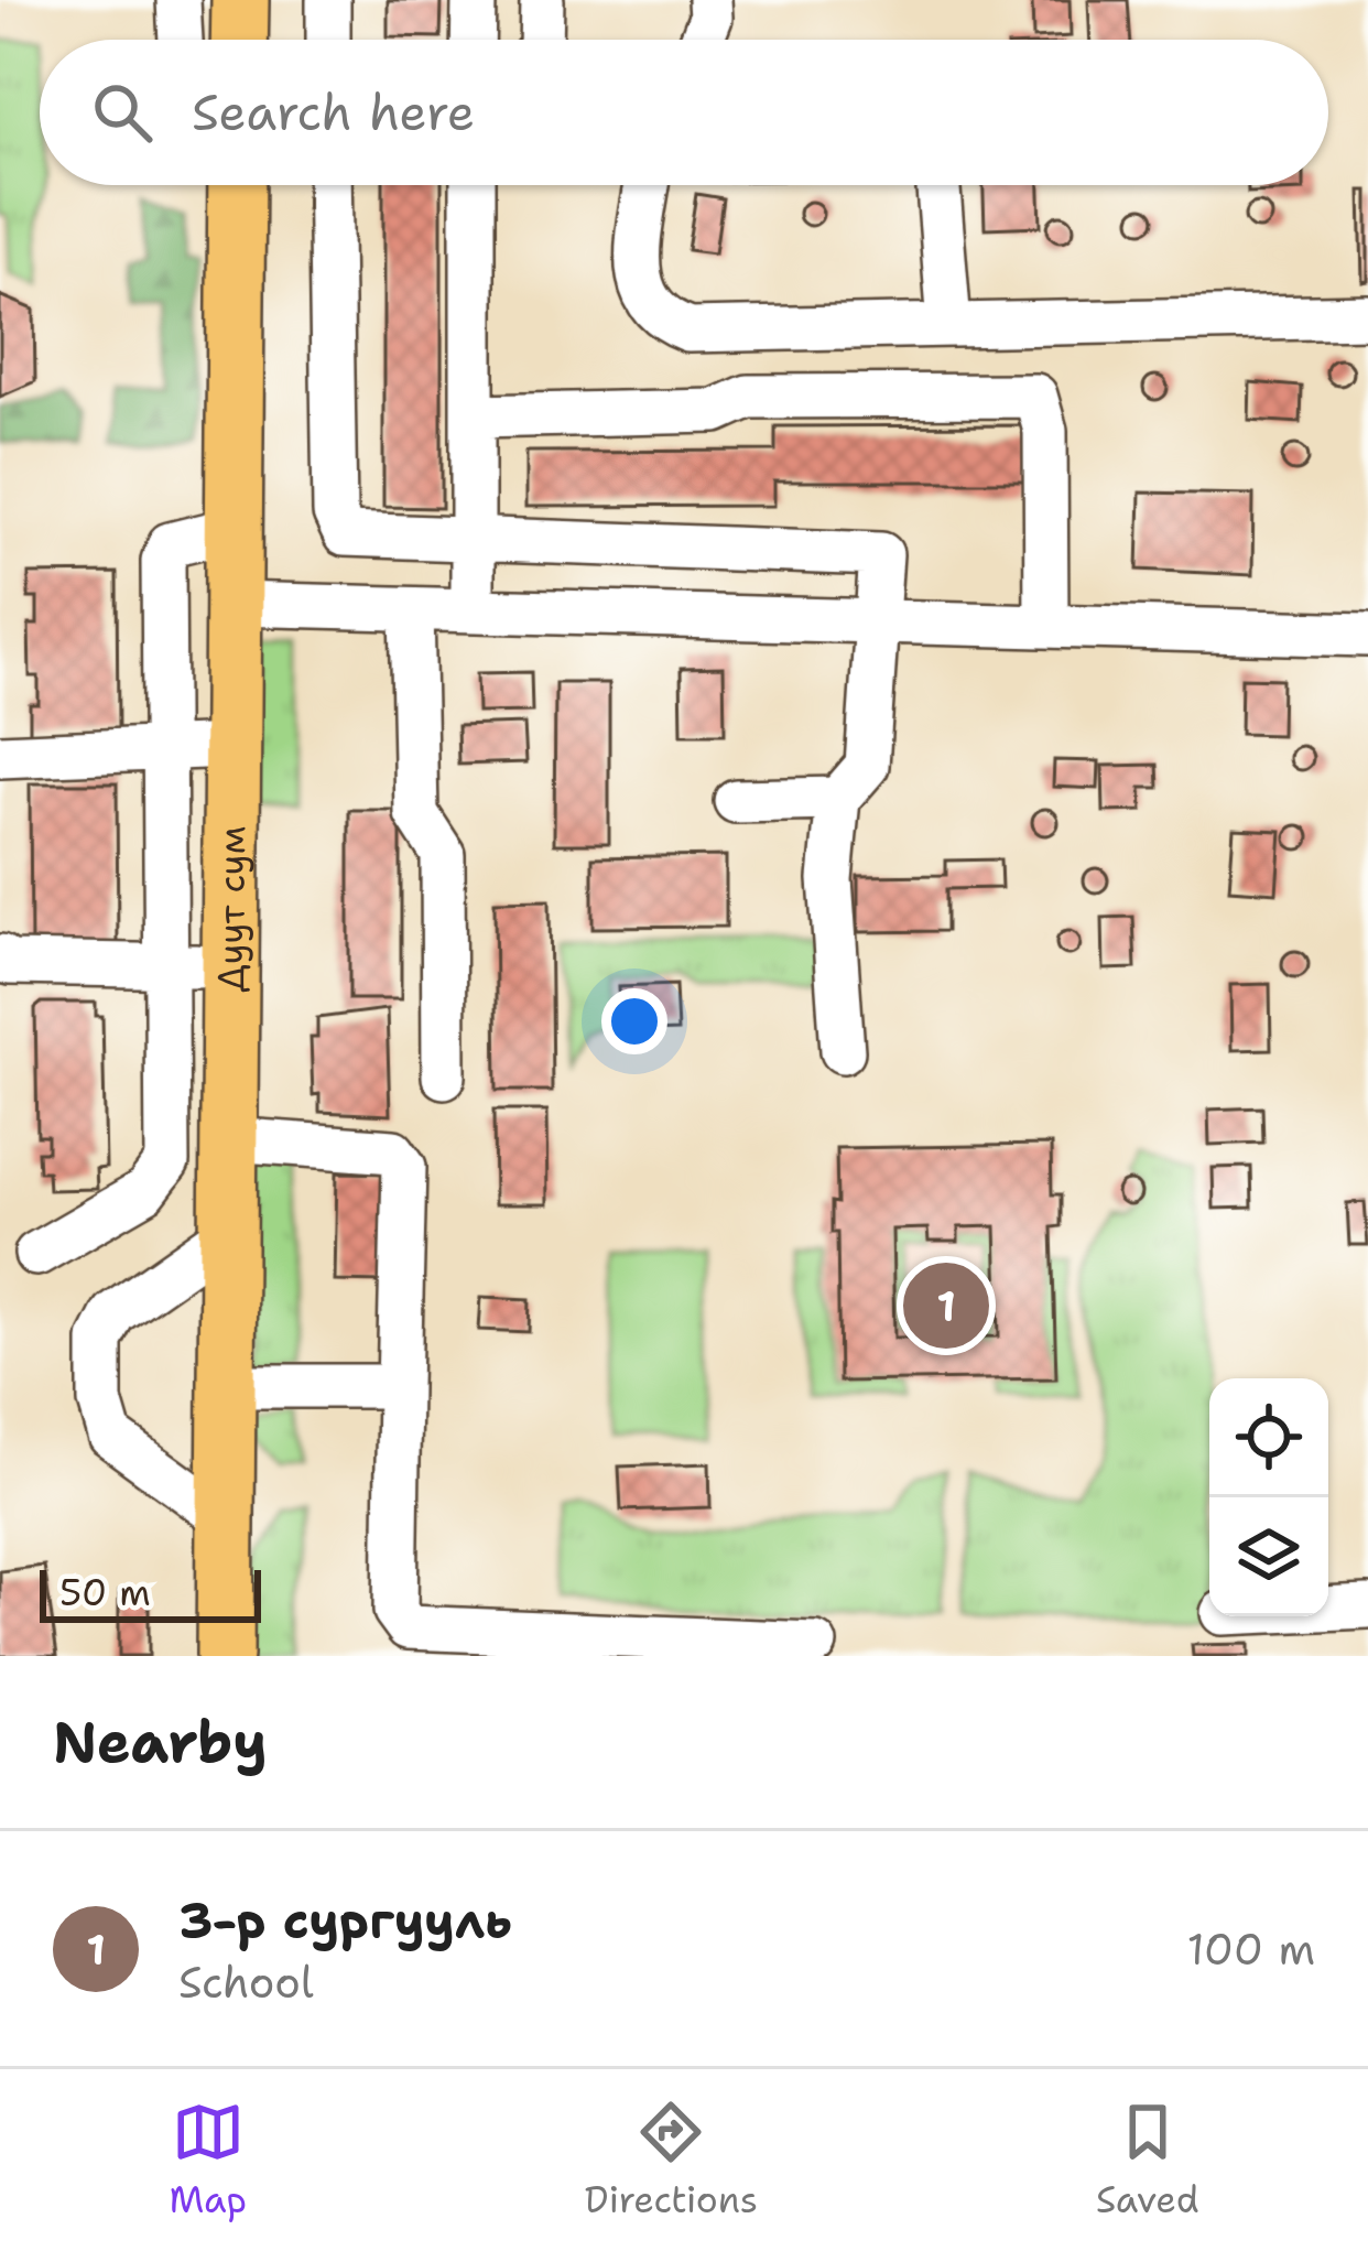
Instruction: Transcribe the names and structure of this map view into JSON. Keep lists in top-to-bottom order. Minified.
{"streets":{"main road":["Дуут сум"]},"scale_bar":"50 m","page":{"search":"Search here","pins":"1","scale":"50 m","heading":"Nearby","list":[{"mark":"1","name":"3-р сургууль","note":"School","value":"100 m"}],"nav":["Map","Directions","Saved"]}}
